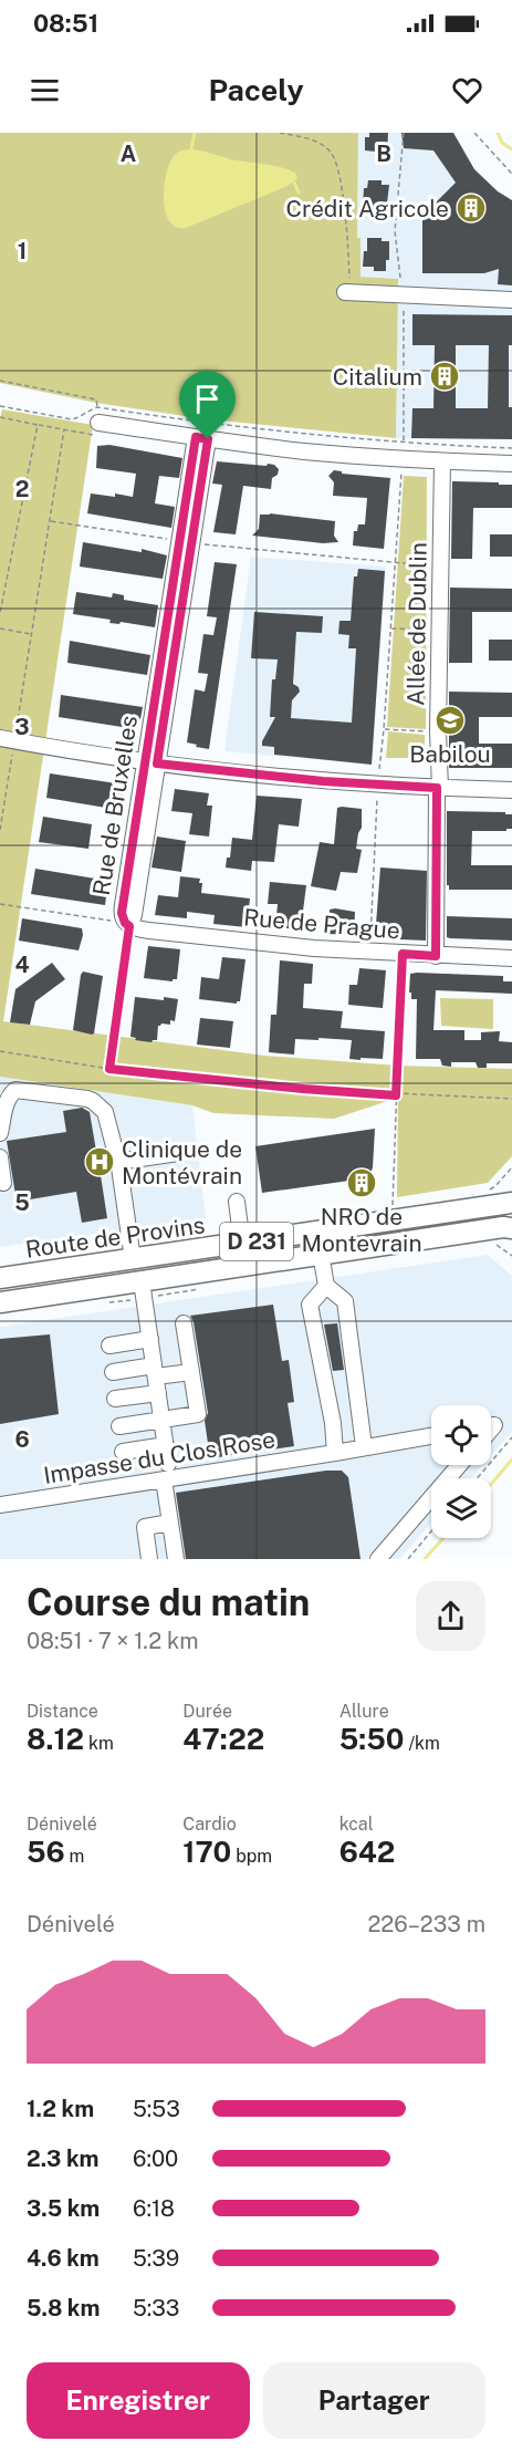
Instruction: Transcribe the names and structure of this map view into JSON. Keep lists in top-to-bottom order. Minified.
{"streets":{"main road":["Route de Provins","D 231"],"street":["Allée de Dublin","Rue de Bruxelles","Rue de Prague","Impasse du Clos Rose"]},"crossings":[["Allée de Dublin","Rue de Prague"],["Rue de Bruxelles","Rue de Prague"]],"places":{"building":["Crédit Agricole","Citalium","NRO de Montevrain"],"school or university":["Babilou"],"hospital":["Clinique de Montévrain"]},"page":{"status":"08:51","header":"Pacely","heading":["Course du matin","08:51 · 7 × 1.2 km"],"stats":[["Distance","8.12 km"],["Durée","47:22"],["Allure","5:50 /km"],["Dénivelé","56 m"],["Cardio","170 bpm"],["kcal","642"]],"chart":["Dénivelé","226–233 m"],"list":[{"name":"1.2 km","note":"5:53"},{"name":"2.3 km","note":"6:00"},{"name":"3.5 km","note":"6:18"},{"name":"4.6 km","note":"5:39"},{"name":"5.8 km","note":"5:33"}],"buttons":["Enregistrer","Partager"]},"grid":{"columns":["A","B"],"rows":["1","2","3","4","5","6"]}}
